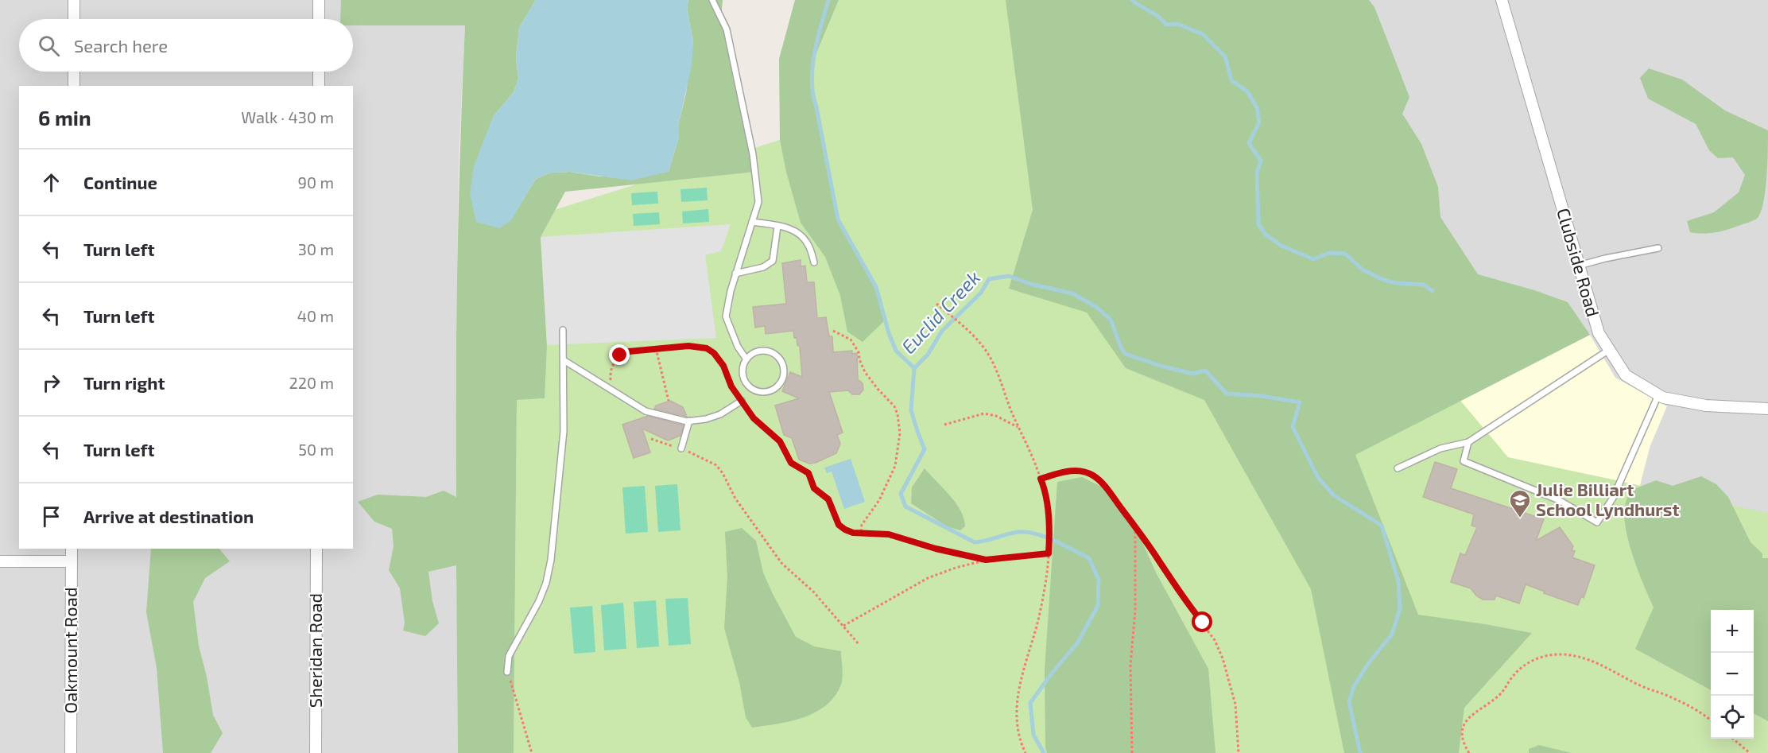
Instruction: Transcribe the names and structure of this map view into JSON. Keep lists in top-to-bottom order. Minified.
{"streets":{"street":["Clubside Road","Oakmount Road","Sheridan Road"]},"water":["Euclid Creek"],"places":{"school or university":["Julie Billiart School Lyndhurst"]},"page":{"search":"Search here","heading":["6 min","Walk · 430 m"],"list":[["Continue","90 m"],["Turn left","30 m"],["Turn left","40 m"],["Turn right","220 m"],["Turn left","50 m"],"Arrive at destination"],"map_buttons":["+","−"]}}
